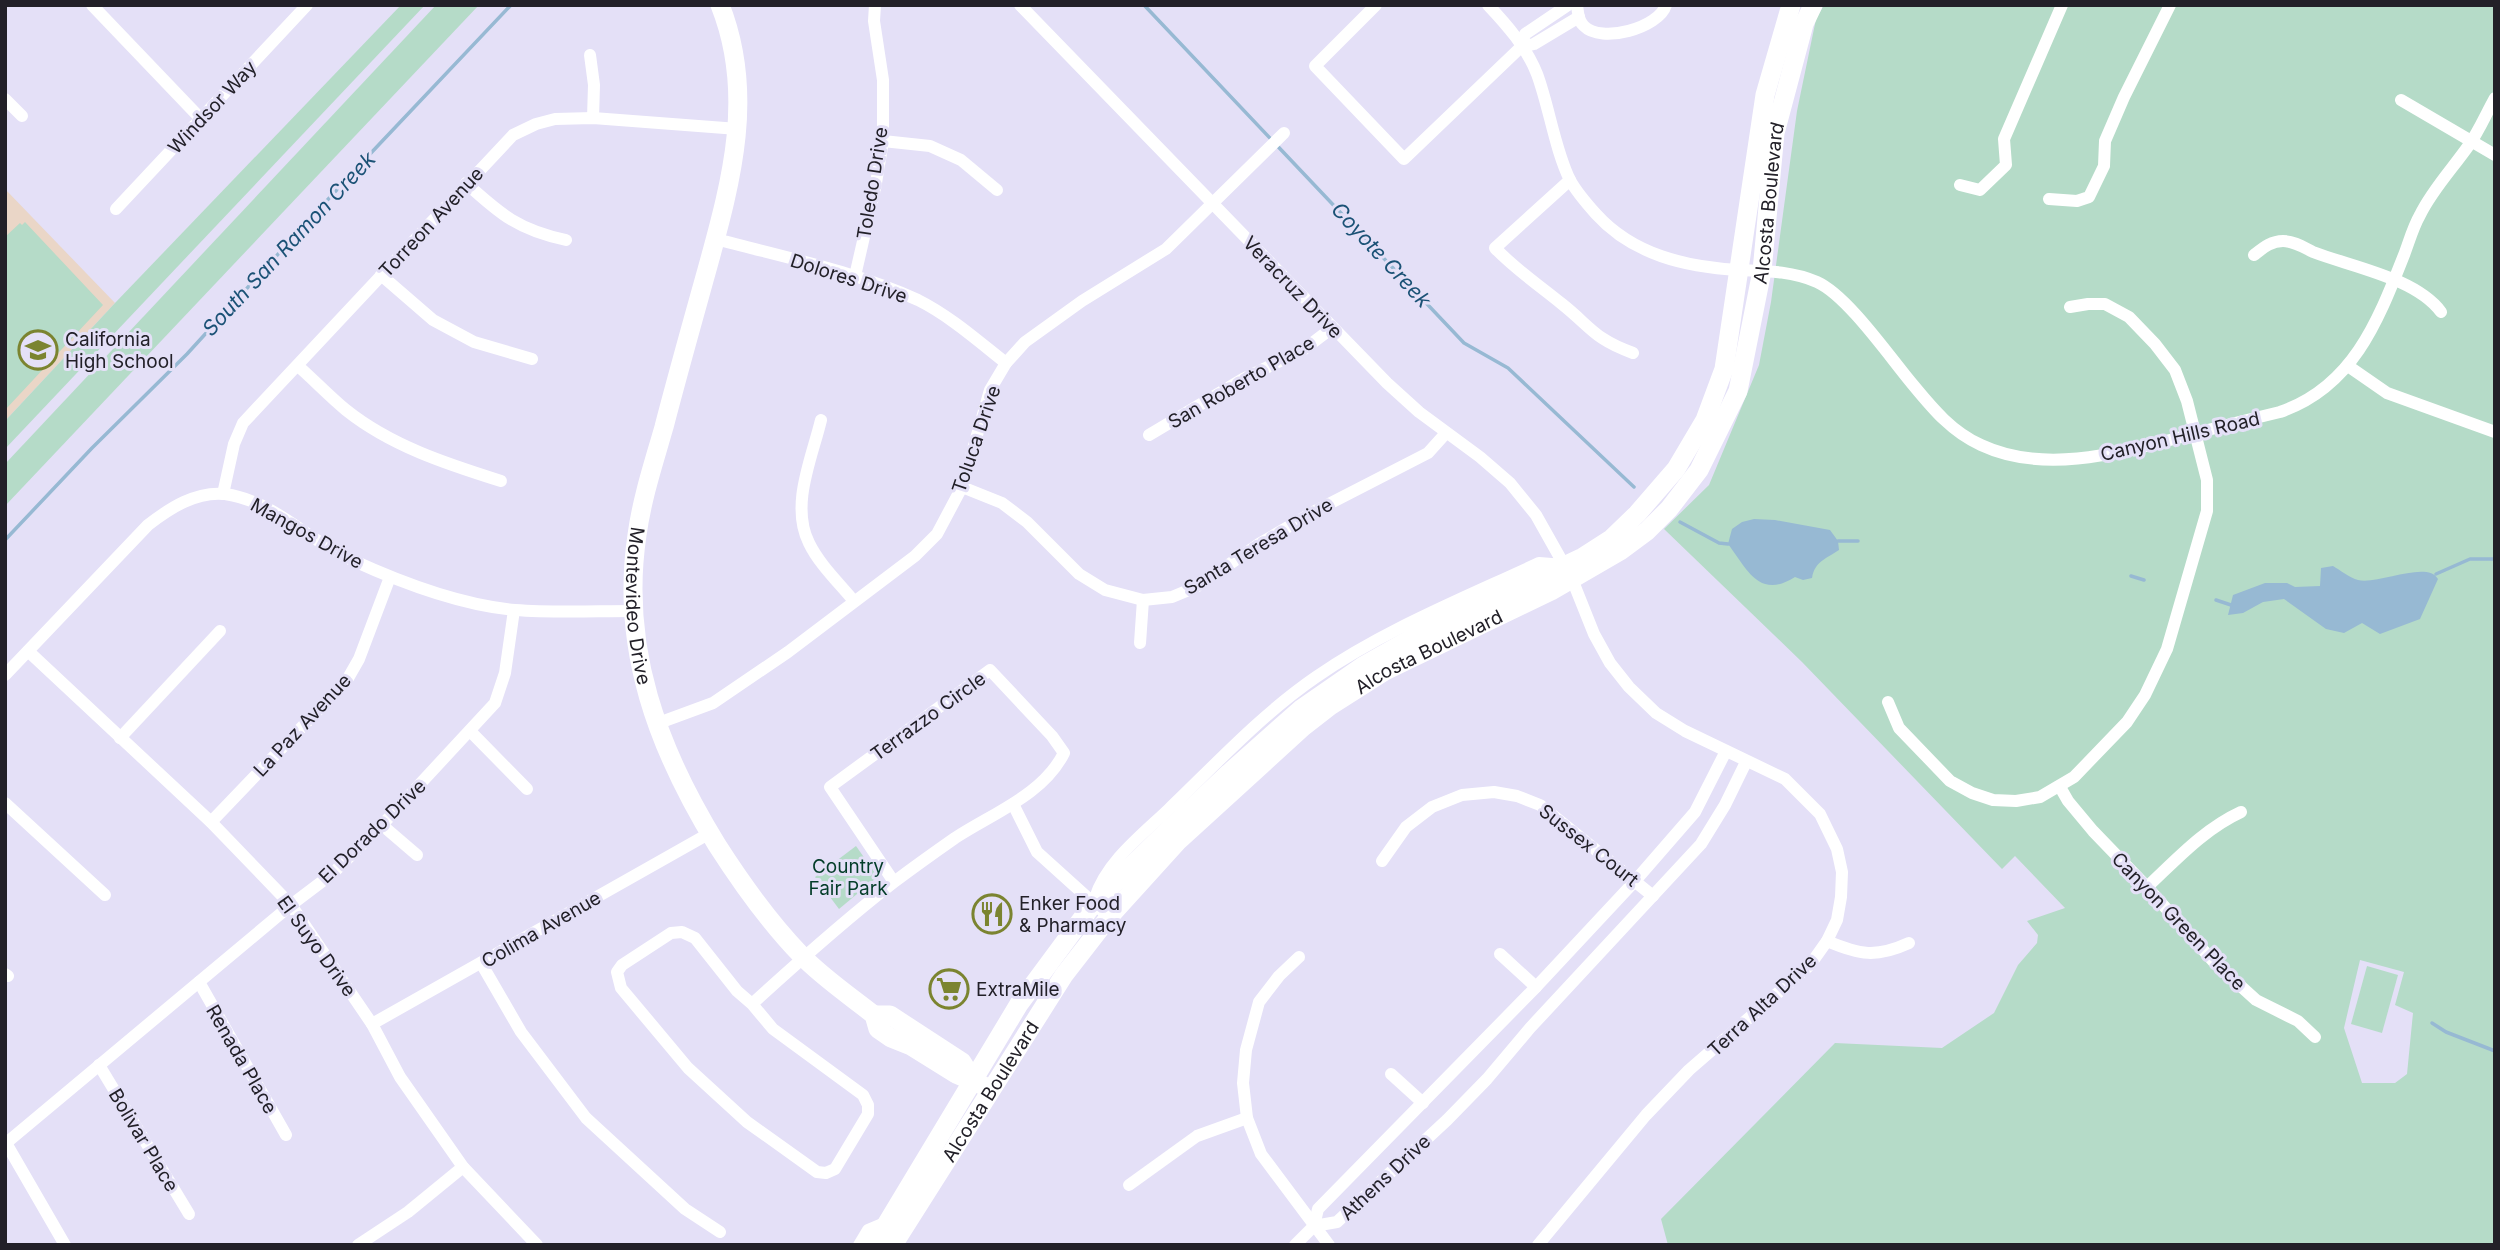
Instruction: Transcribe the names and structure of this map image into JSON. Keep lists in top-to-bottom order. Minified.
{"streets":{"main road":["Alcosta Boulevard","Montevideo Drive"],"street":["Windsor Way","Toledo Drive","Torreon Avenue","Dolores Drive","Veracruz Drive","San Roberto Place","Canyon Hills Road","Toluca Drive","Mangos Drive","Santa Teresa Drive","Terrazzo Circle","La Paz Avenue","El Dorado Drive","Sussex Court","Canyon Green Place","Colima Avenue","El Suyo Drive","Terra Alta Drive","Renada Place","Bolivar Place","Athens Drive"]},"crossings":[["Toledo Drive","Dolores Drive"],["Alcosta Boulevard","Veracruz Drive"],["Alcosta Boulevard","Canyon Hills Road"],["Alcosta Boulevard","Montevideo Drive"],["Alcosta Boulevard","Terra Alta Drive"],["Torreon Avenue","Mangos Drive"],["Torreon Avenue","Montevideo Drive"],["Dolores Drive","Toluca Drive"],["Dolores Drive","Montevideo Drive"],["Veracruz Drive","San Roberto Place"],["Veracruz Drive","Toluca Drive"],["Veracruz Drive","Santa Teresa Drive"],["Veracruz Drive","Terra Alta Drive"],["Toluca Drive","Santa Teresa Drive"],["Toluca Drive","Montevideo Drive"],["Mangos Drive","Montevideo Drive"],["Mangos Drive","La Paz Avenue"],["Mangos Drive","El Dorado Drive"],["Mangos Drive","El Suyo Drive"],["Montevideo Drive","Terrazzo Circle"],["Montevideo Drive","Colima Avenue"],["La Paz Avenue","El Suyo Drive"],["El Dorado Drive","El Suyo Drive"],["El Dorado Drive","Renada Place"],["El Dorado Drive","Bolivar Place"],["Sussex Court","Athens Drive"],["Colima Avenue","El Suyo Drive"],["Terra Alta Drive","Athens Drive"]],"water":["South San Ramon Creek","Coyote Creek"],"parks":["Country Fair Park"],"places":{"school or university":["California High School"],"restaurant":["Enker Food & Pharmacy"],"supermarket":["ExtraMile"]}}
